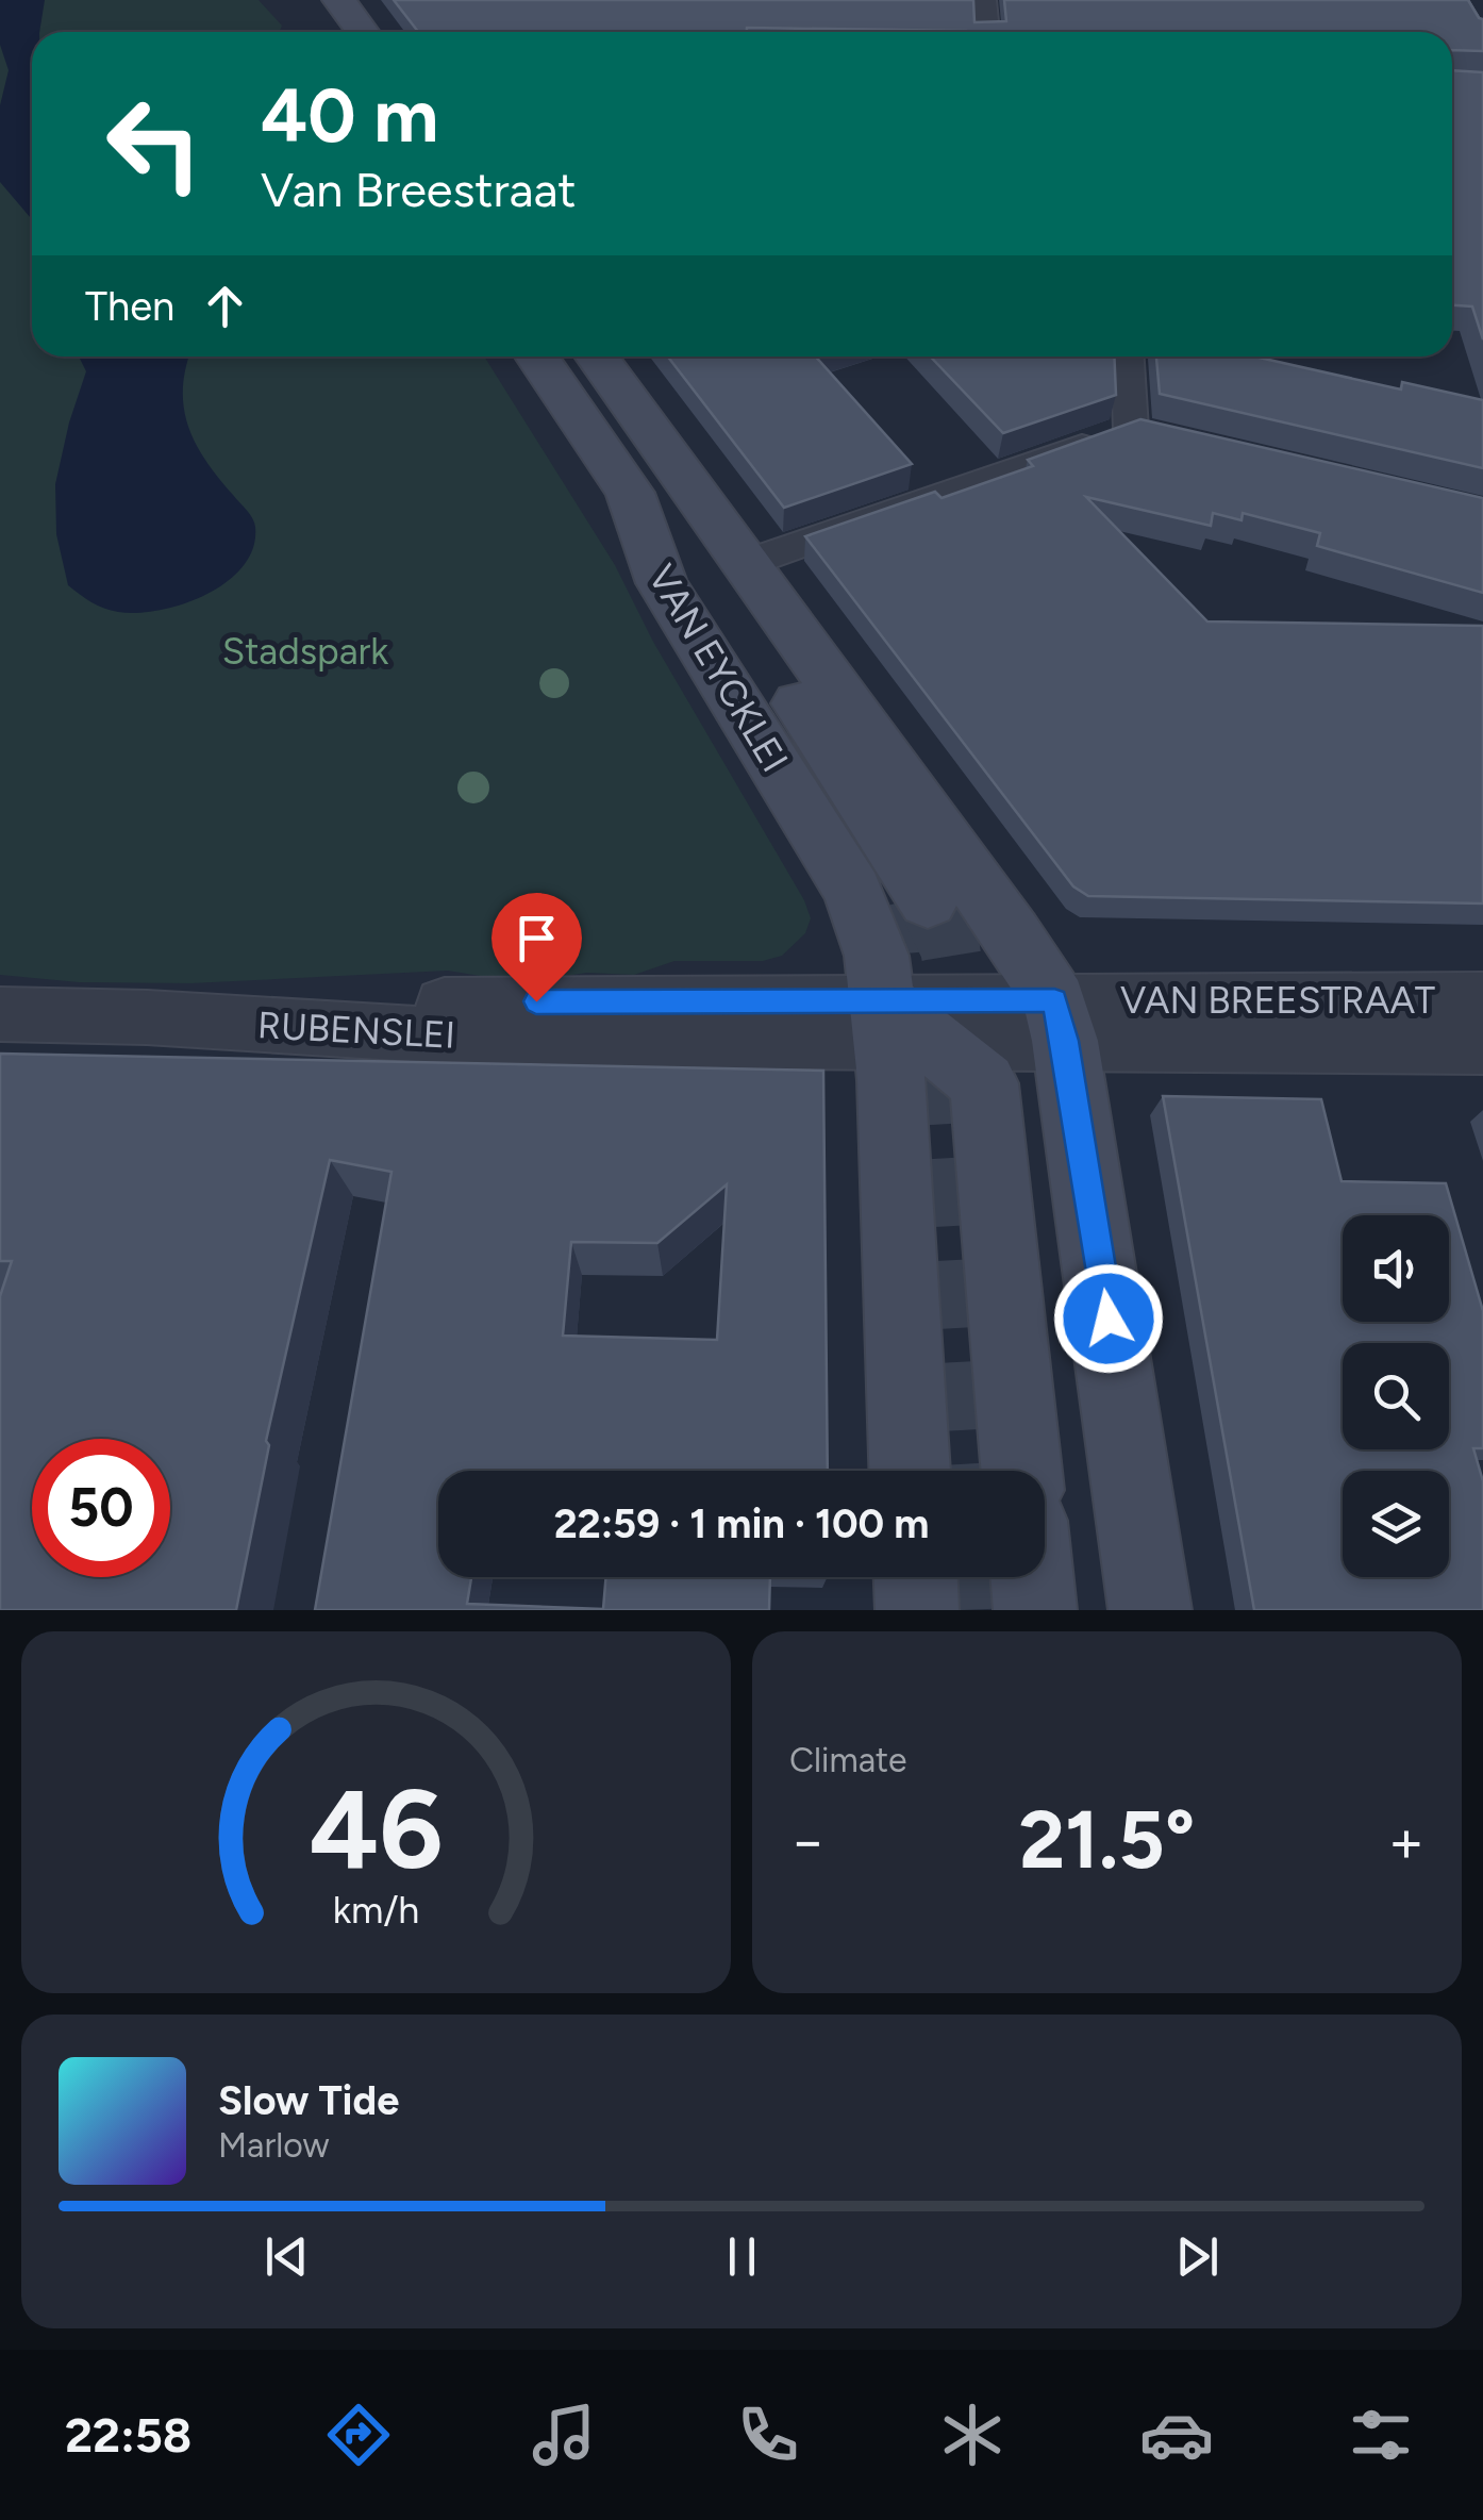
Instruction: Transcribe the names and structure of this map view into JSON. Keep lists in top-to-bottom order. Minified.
{"streets":{"main road":["VAN EYCKLEI"],"street":["VAN BREESTRAAT","RUBENSLEI"]},"crossings":[["VAN EYCKLEI","VAN BREESTRAAT"],["VAN EYCKLEI","RUBENSLEI"],["VAN BREESTRAAT","RUBENSLEI"]],"parks":["Stadspark"],"page":{"turn":["40 m","Van Breestraat"],"then":"Then","limit":"50","trip":"22:59 · 1 min · 100 m","tile":"Climate","heat":["−","21.5°","+"],"song":["Slow Tide","Marlow"],"tabs":"22:58","gauge":["46","km/h"]}}
